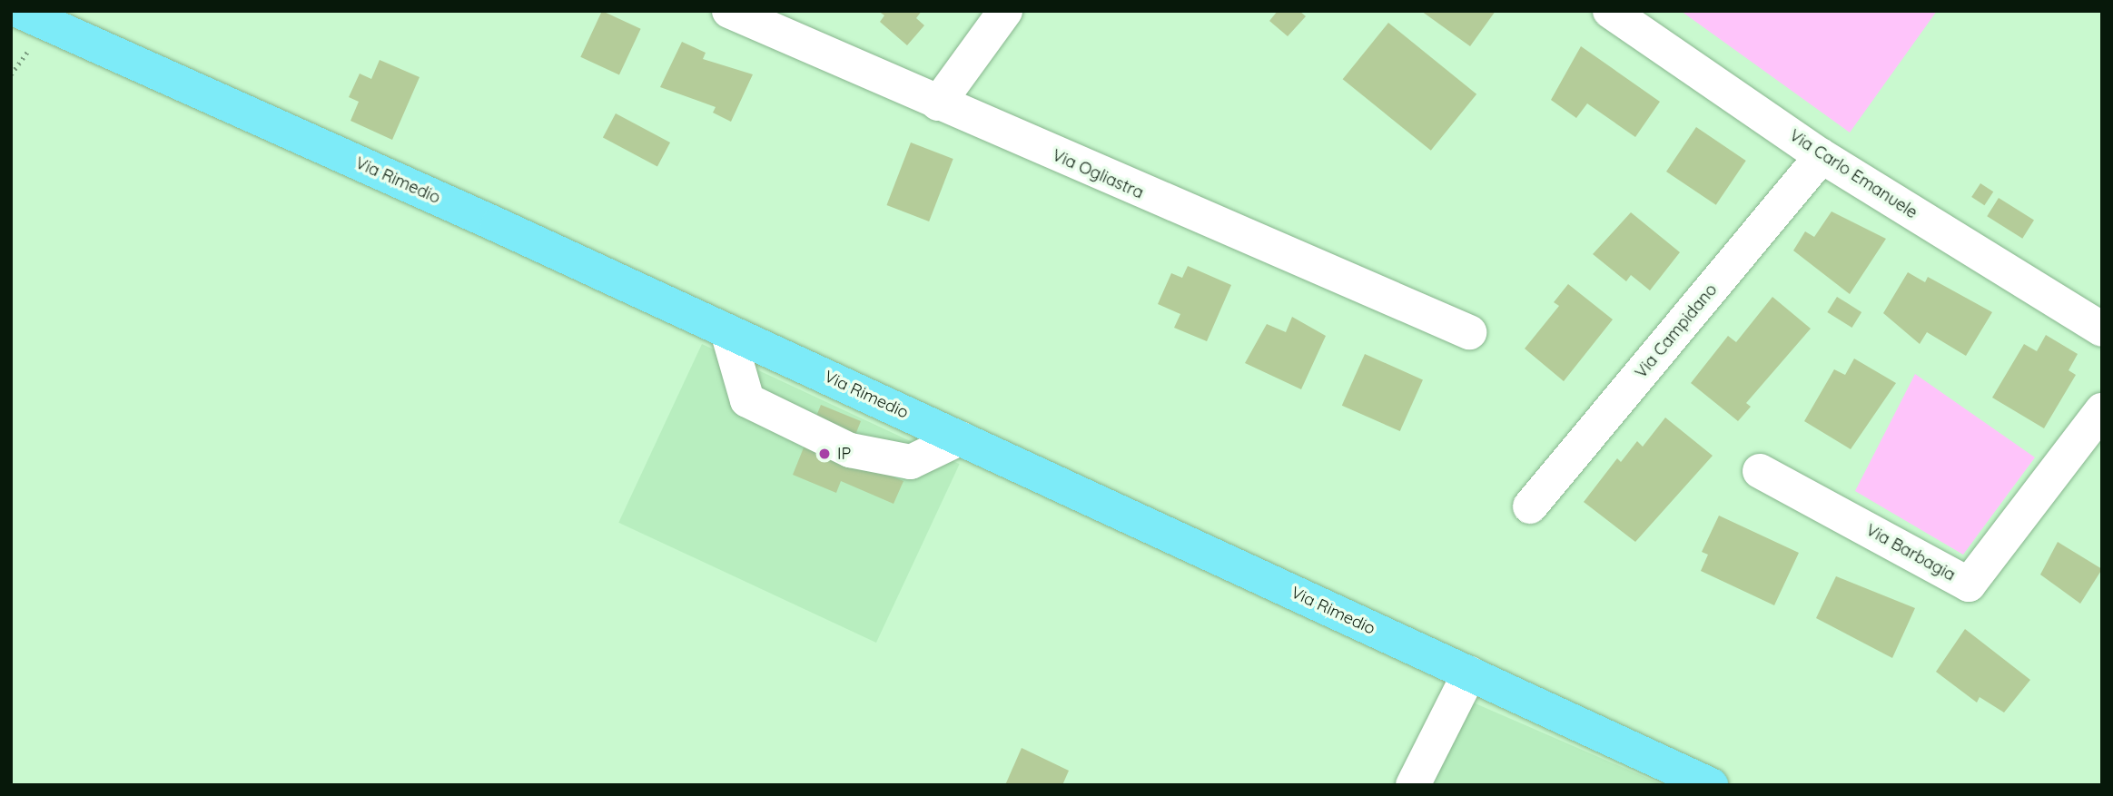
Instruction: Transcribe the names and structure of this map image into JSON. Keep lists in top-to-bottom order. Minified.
{"streets":{"main road":["Via Rimedio"],"street":["Via Ogliastra","Via Carlo Emanuele","Via Campidano","Via Barbagia"]},"crossings":[["Via Carlo Emanuele","Via Campidano"]],"places":["IP"]}
